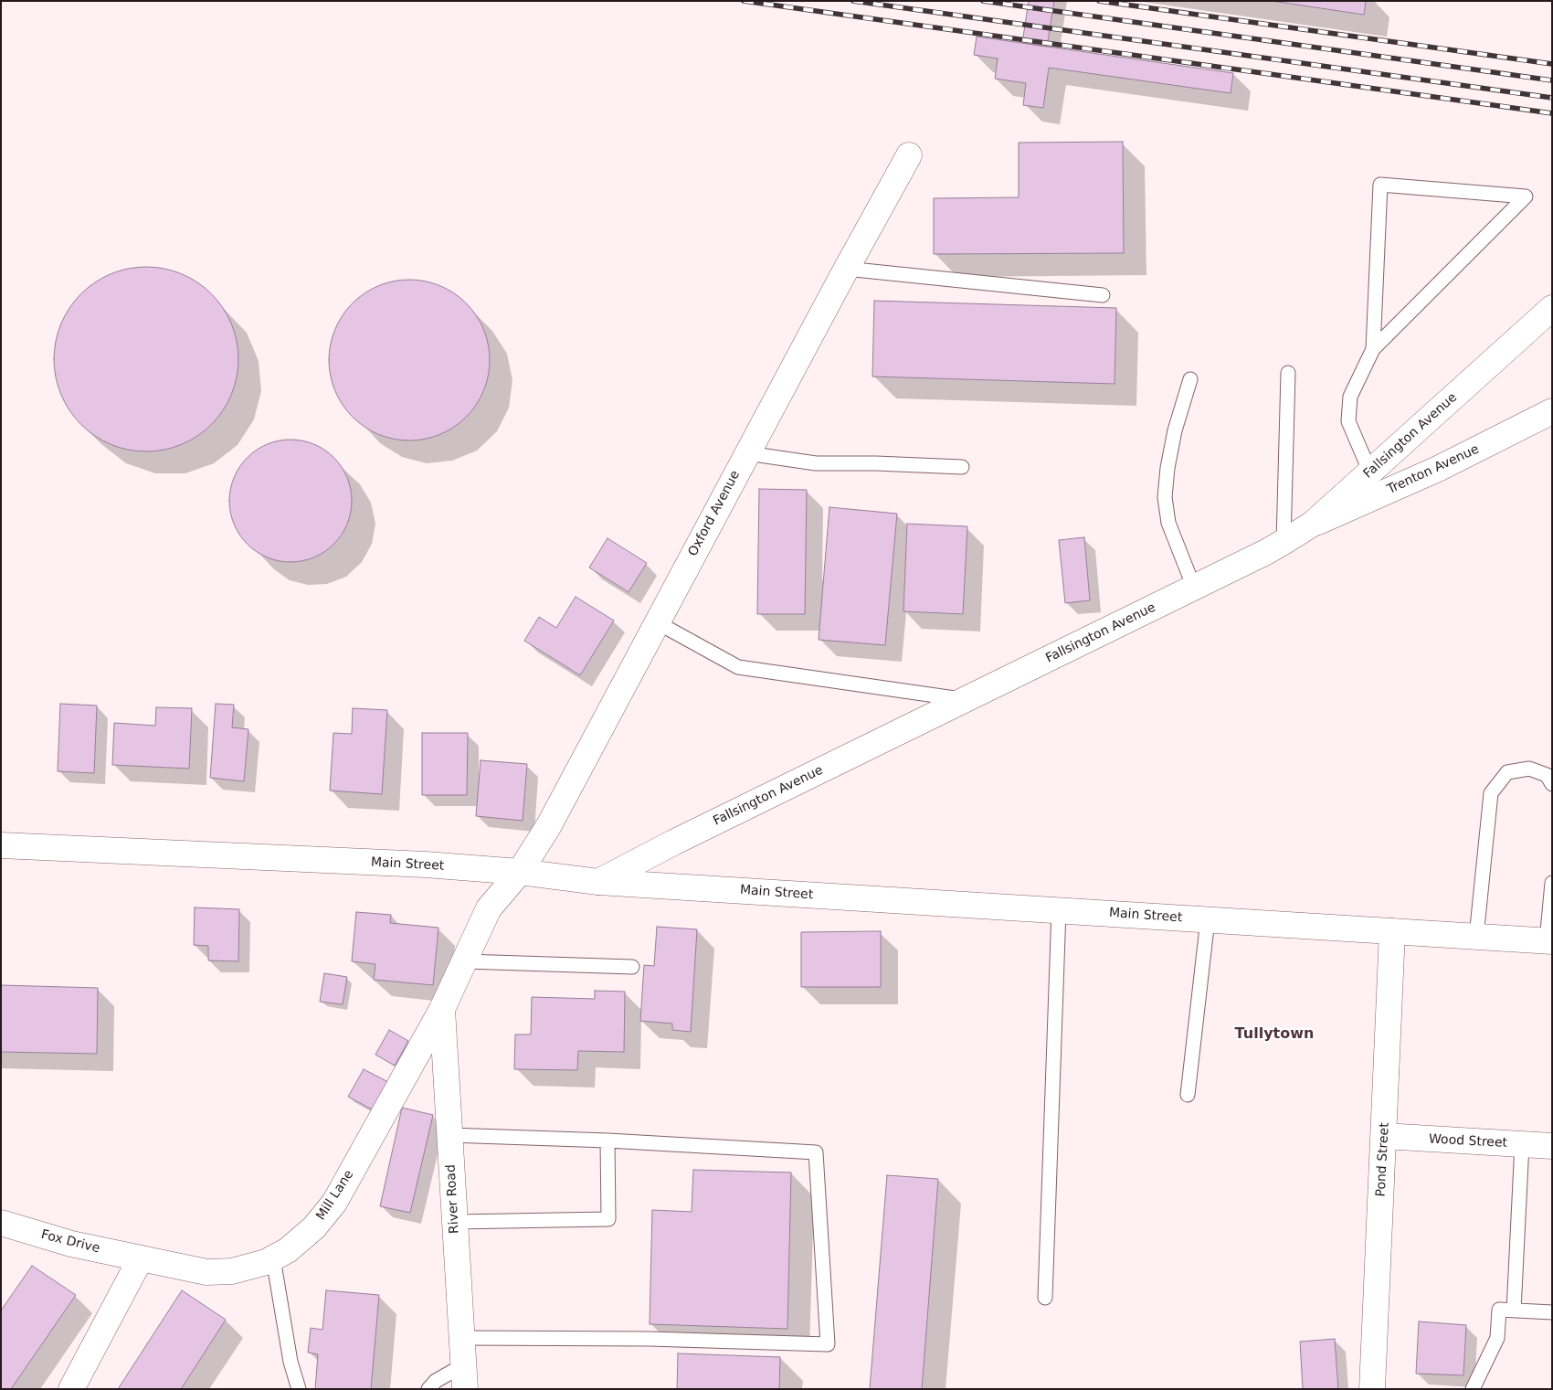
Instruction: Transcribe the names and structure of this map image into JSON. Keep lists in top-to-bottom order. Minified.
{"streets":{"street":["Fallsington Avenue","Trenton Avenue","Oxford Avenue","Main Street","Wood Street","Pond Street","Mill Lane","River Road","Fox Drive"]},"crossings":[["Fallsington Avenue","Trenton Avenue"],["Fallsington Avenue","Main Street"],["Oxford Avenue","Main Street"],["Oxford Avenue","Mill Lane"],["Main Street","Pond Street"],["Main Street","Mill Lane"],["Wood Street","Pond Street"],["Mill Lane","River Road"],["Mill Lane","Fox Drive"]],"districts":["Tullytown"]}
